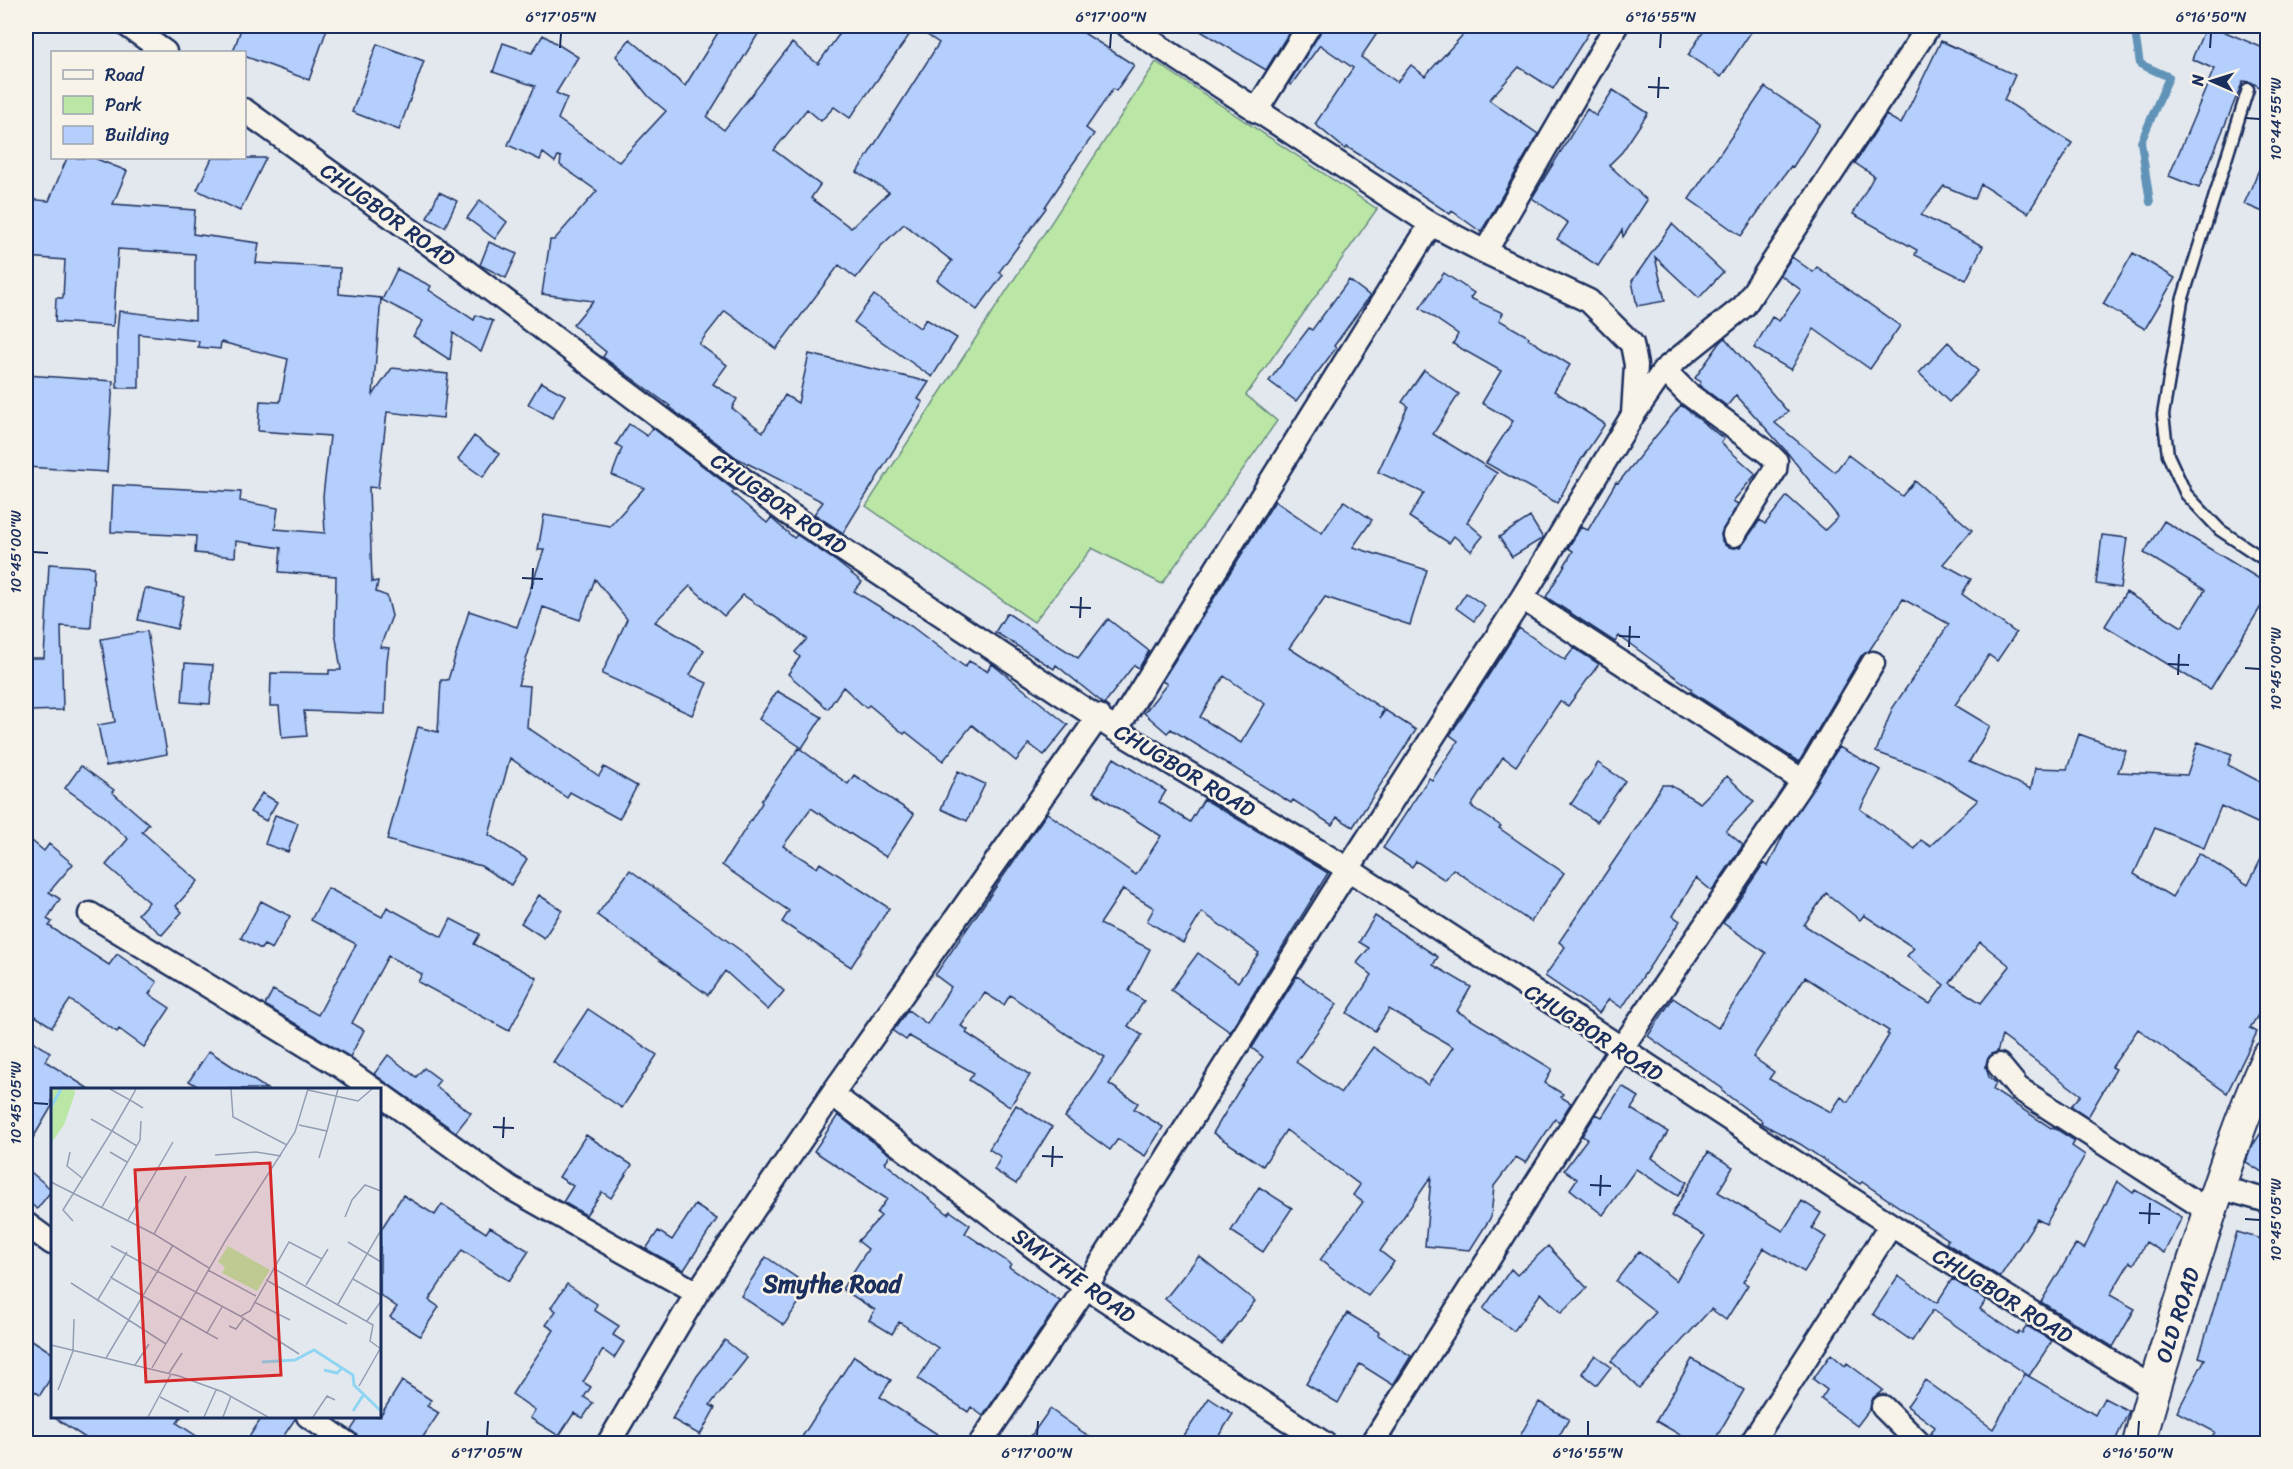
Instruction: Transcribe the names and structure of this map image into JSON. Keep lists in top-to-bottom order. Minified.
{"streets":{"street":["CHUGBOR ROAD","SMYTHE ROAD","OLD ROAD"]},"crossings":[["CHUGBOR ROAD","OLD ROAD"]],"districts":["Smythe Road"],"legend":["Road","Park","Building"],"north":"left","coordinates":["6°17'05\"N","6°17'00\"N","6°16'55\"N","6°16'50\"N","10°44'55\"W","10°45'00\"W","10°45'05\"W"]}
